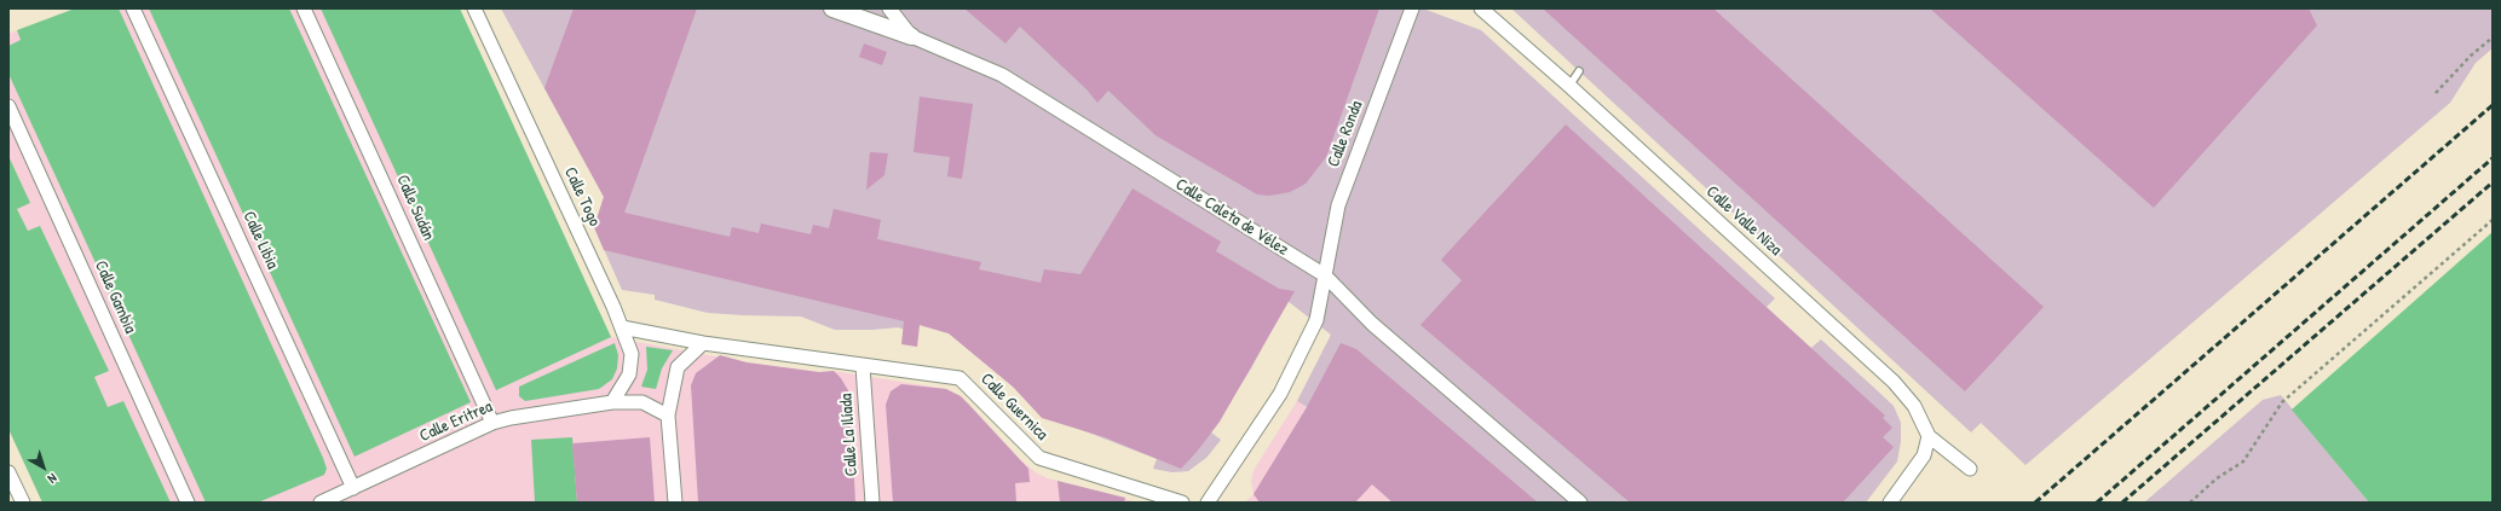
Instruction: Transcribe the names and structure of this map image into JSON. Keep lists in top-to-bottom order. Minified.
{"streets":{"street":["Calle Ronda","Calle Togo","Calle Sudán","Calle Caleta de Vélez","Calle Valle Niza","Calle Libia","Calle Gambia","Calle Guernica","Calle Eritrea","Calle La Ilíada"]},"crossings":[["Calle Ronda","Calle Caleta de Vélez"],["Calle Togo","Calle Guernica"],["Calle Togo","Calle Eritrea"],["Calle Sudán","Calle Eritrea"],["Calle Libia","Calle Eritrea"],["Calle Guernica","Calle La Ilíada"]],"north":"bottom right"}
